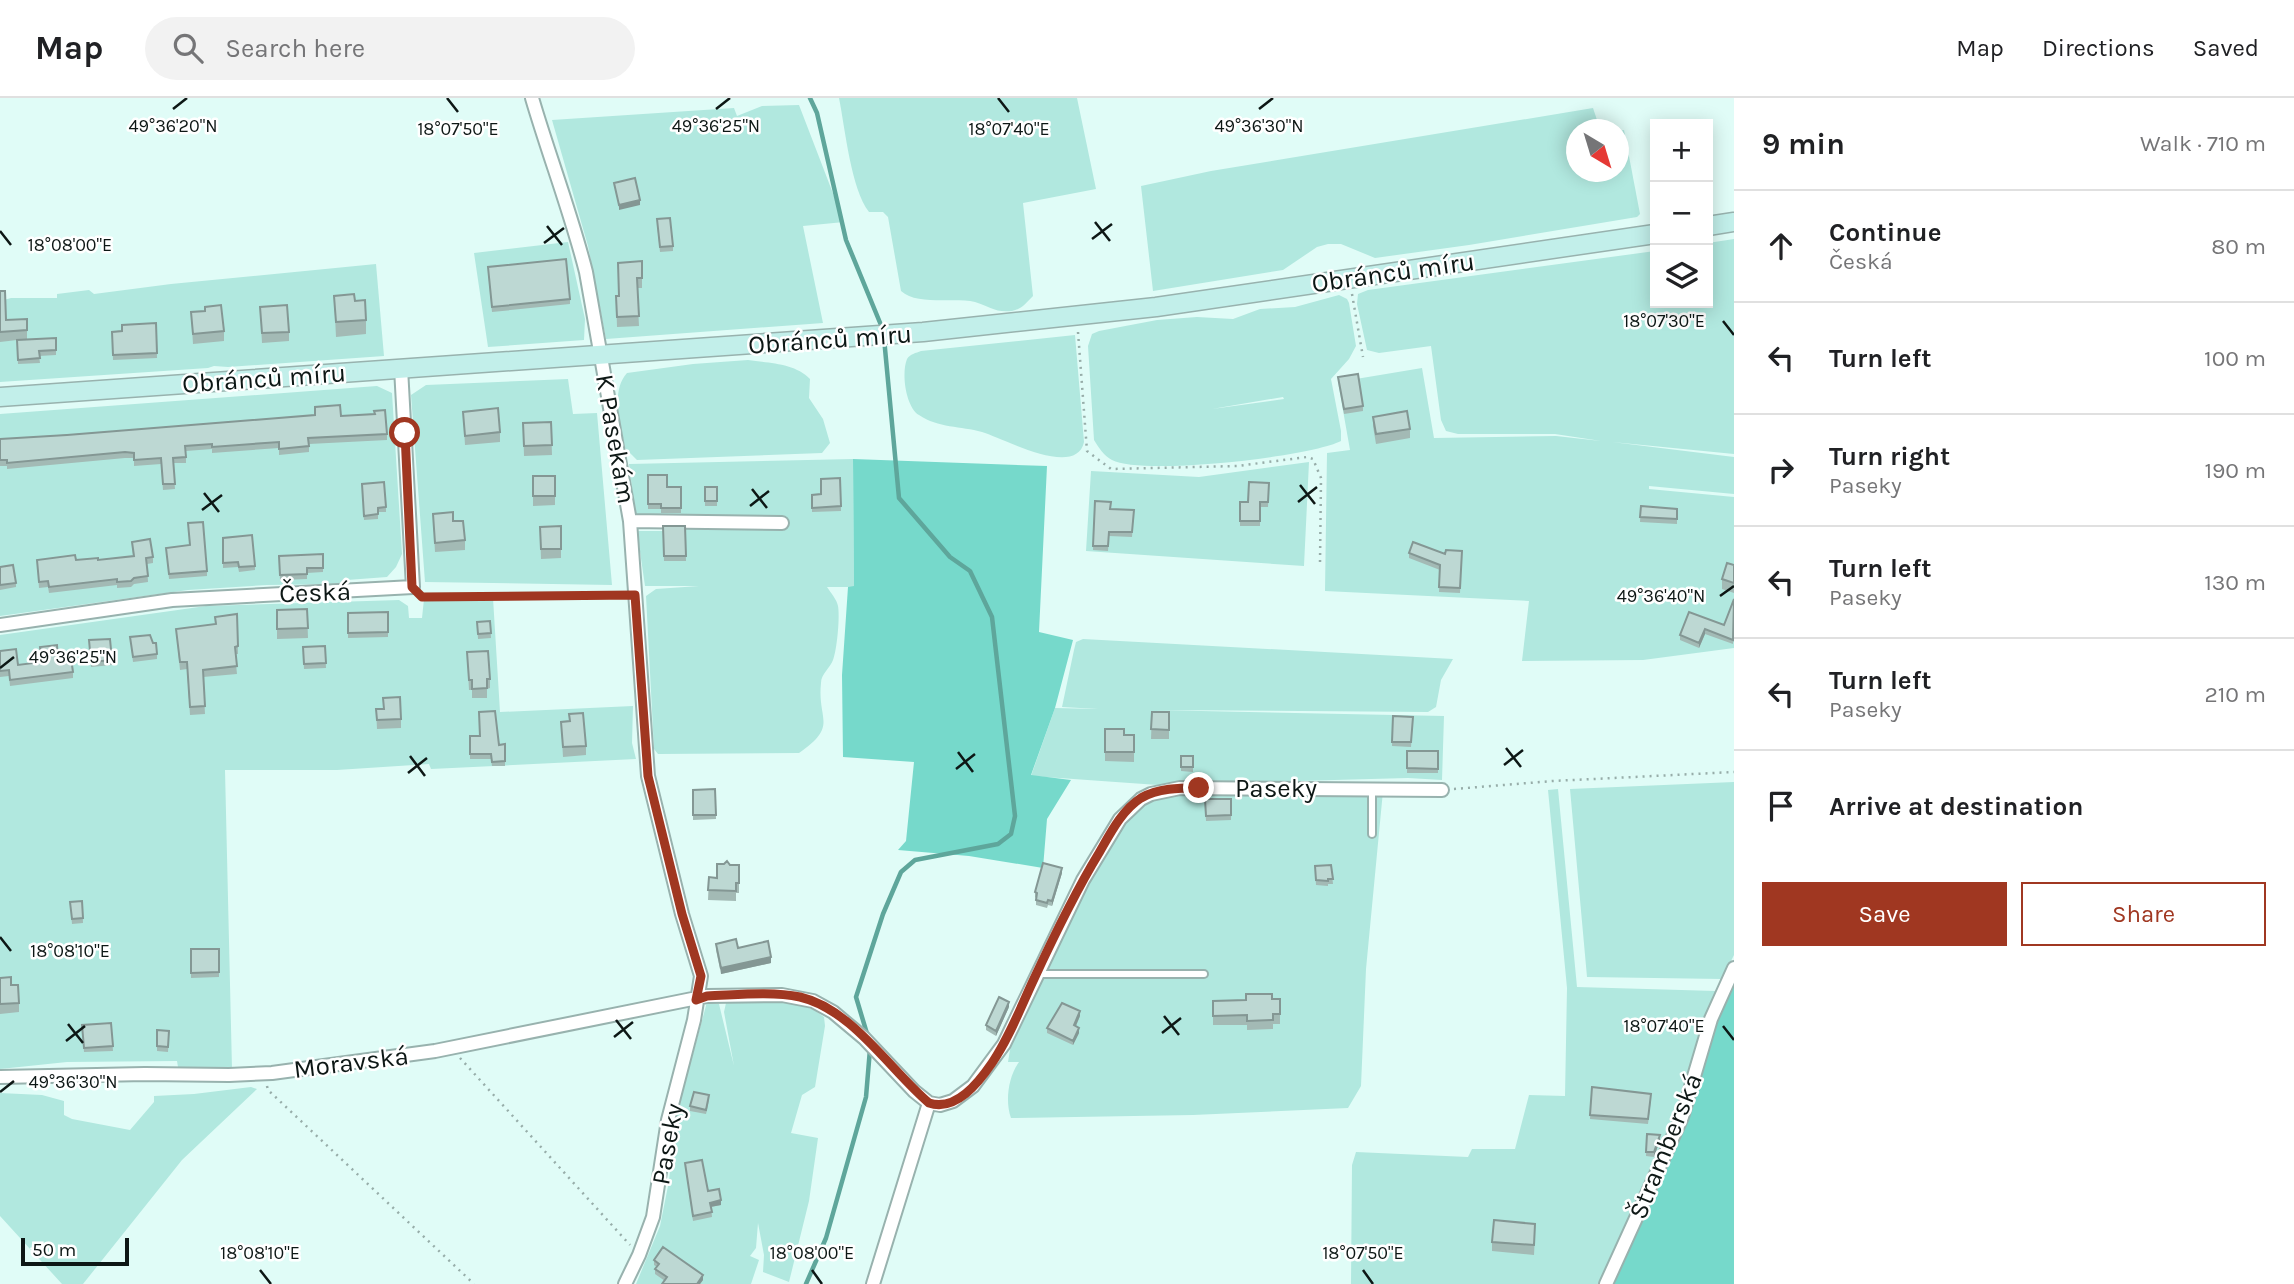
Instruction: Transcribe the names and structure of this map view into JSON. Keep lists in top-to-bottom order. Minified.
{"streets":{"main road":["Obránců míru"],"street":["K Pasekám","Česká","Paseky","Moravská","Štramberská"]},"crossings":[["Obránců míru","K Pasekám"],["K Pasekám","Paseky"],["Paseky","Moravská"]],"scale_bar":"50 m","north":"bottom right","page":{"header":"Map","search":"Search here","nav":["Map","Directions","Saved"],"heading":["9 min","Walk · 710 m"],"map_buttons":["+","−"],"list":[["Continue","Česká","80 m"],["Turn left","100 m"],["Turn right","Paseky","190 m"],["Turn left","Paseky","130 m"],["Turn left","Paseky","210 m"],"Arrive at destination"],"buttons":["Save","Share"],"scale":"50 m"},"coordinates":["49°36'20\"N","49°36'25\"N","49°36'30\"N","18°07'50\"E","18°07'40\"E","18°08'00\"E","18°07'30\"E","49°36'40\"N","18°08'10\"E"]}
